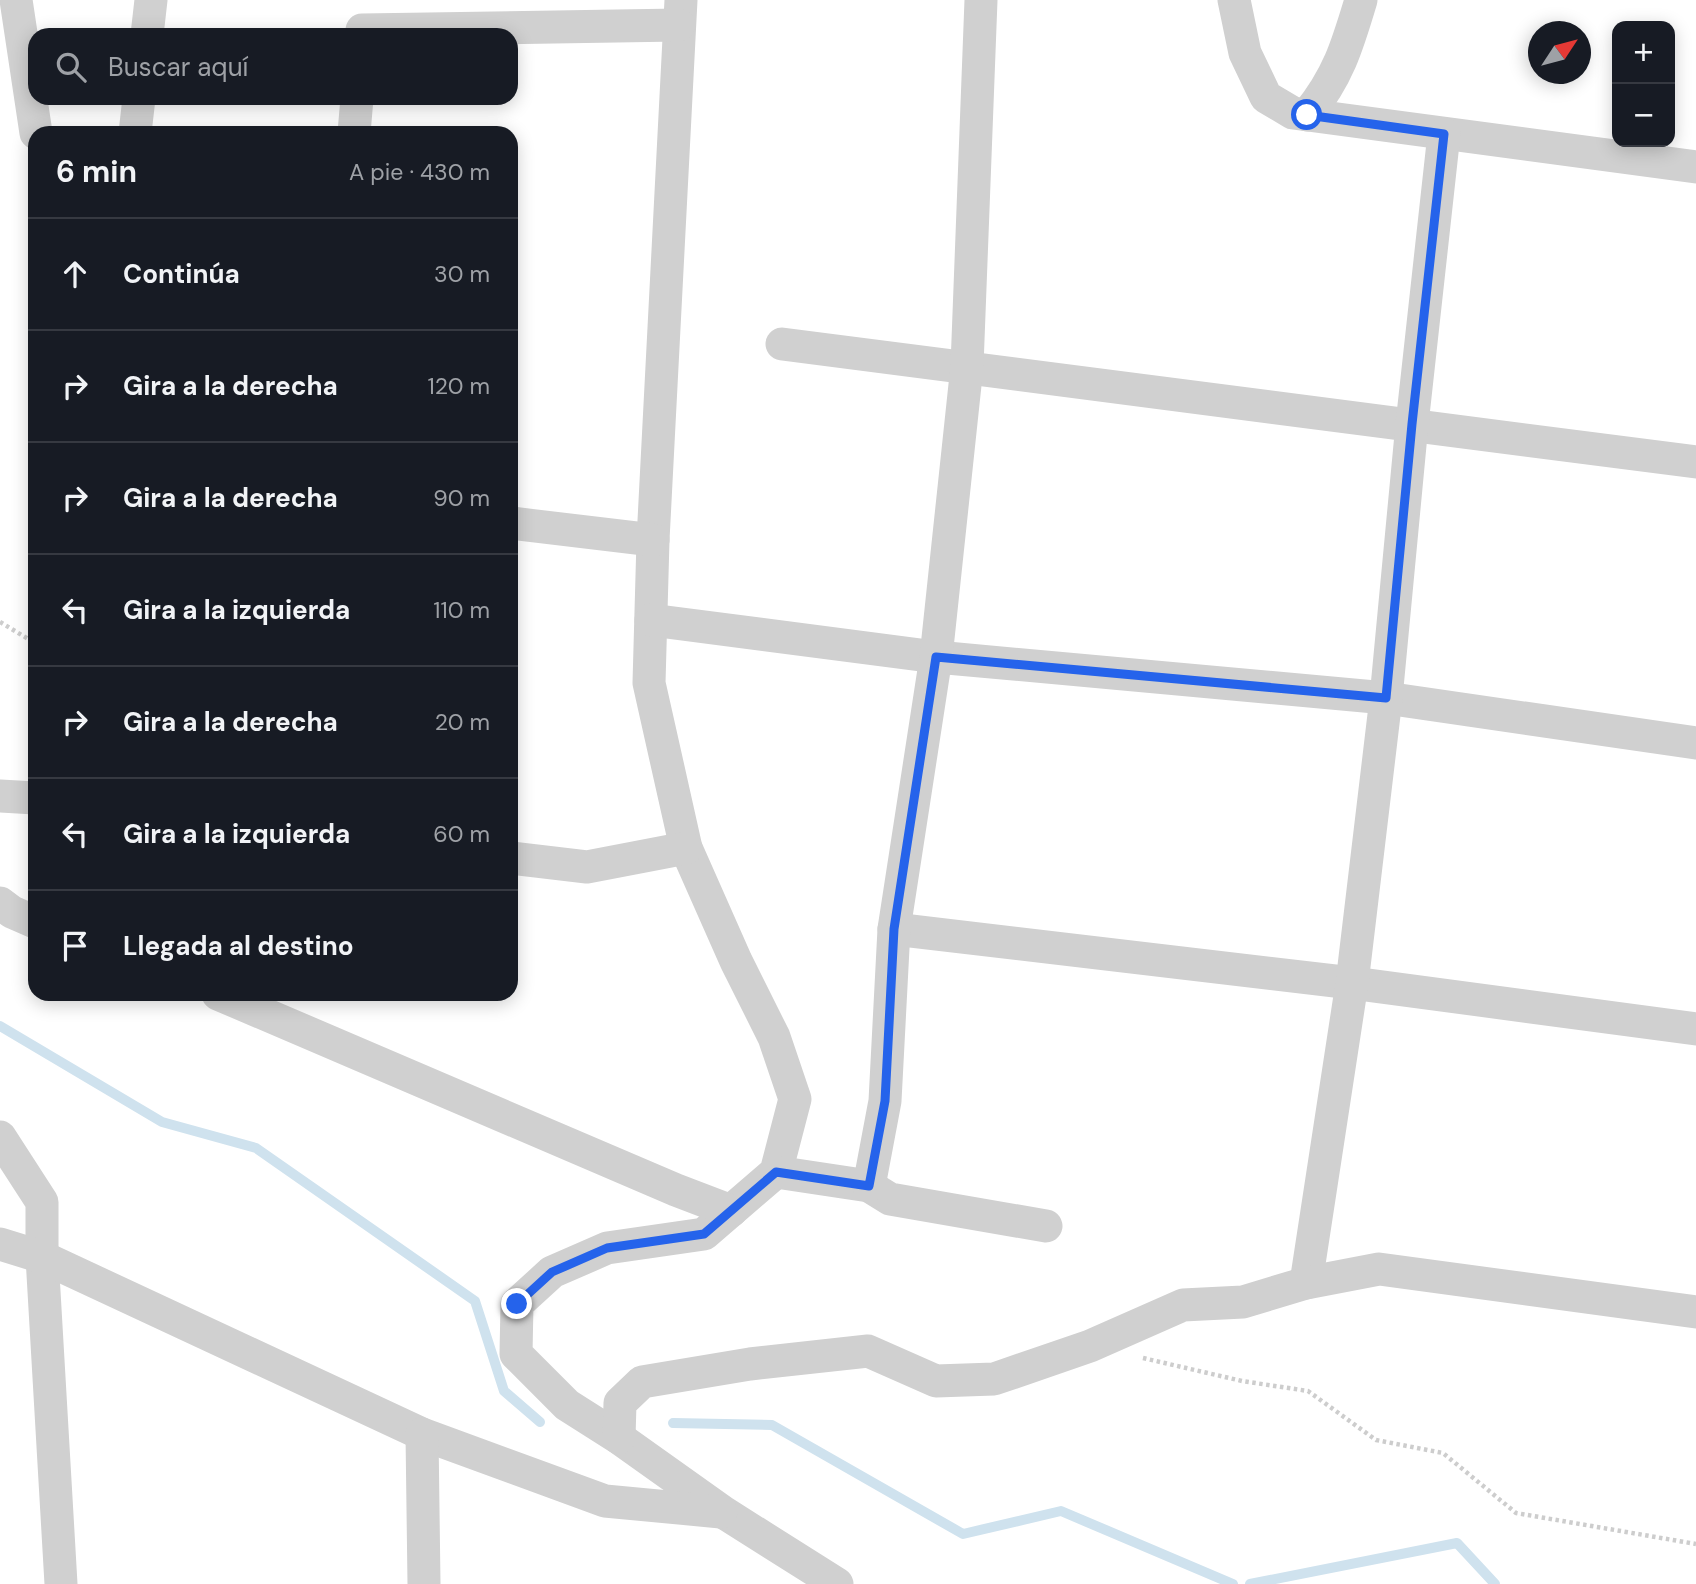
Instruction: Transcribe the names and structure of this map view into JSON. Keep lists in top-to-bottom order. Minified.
{"north":"top right","page":{"map_buttons":["+","−"],"search":"Buscar aquí","heading":["6 min","A pie · 430 m"],"list":[["Continúa","30 m"],["Gira a la derecha","120 m"],["Gira a la derecha","90 m"],["Gira a la izquierda","110 m"],["Gira a la derecha","20 m"],["Gira a la izquierda","60 m"],"Llegada al destino"]}}
